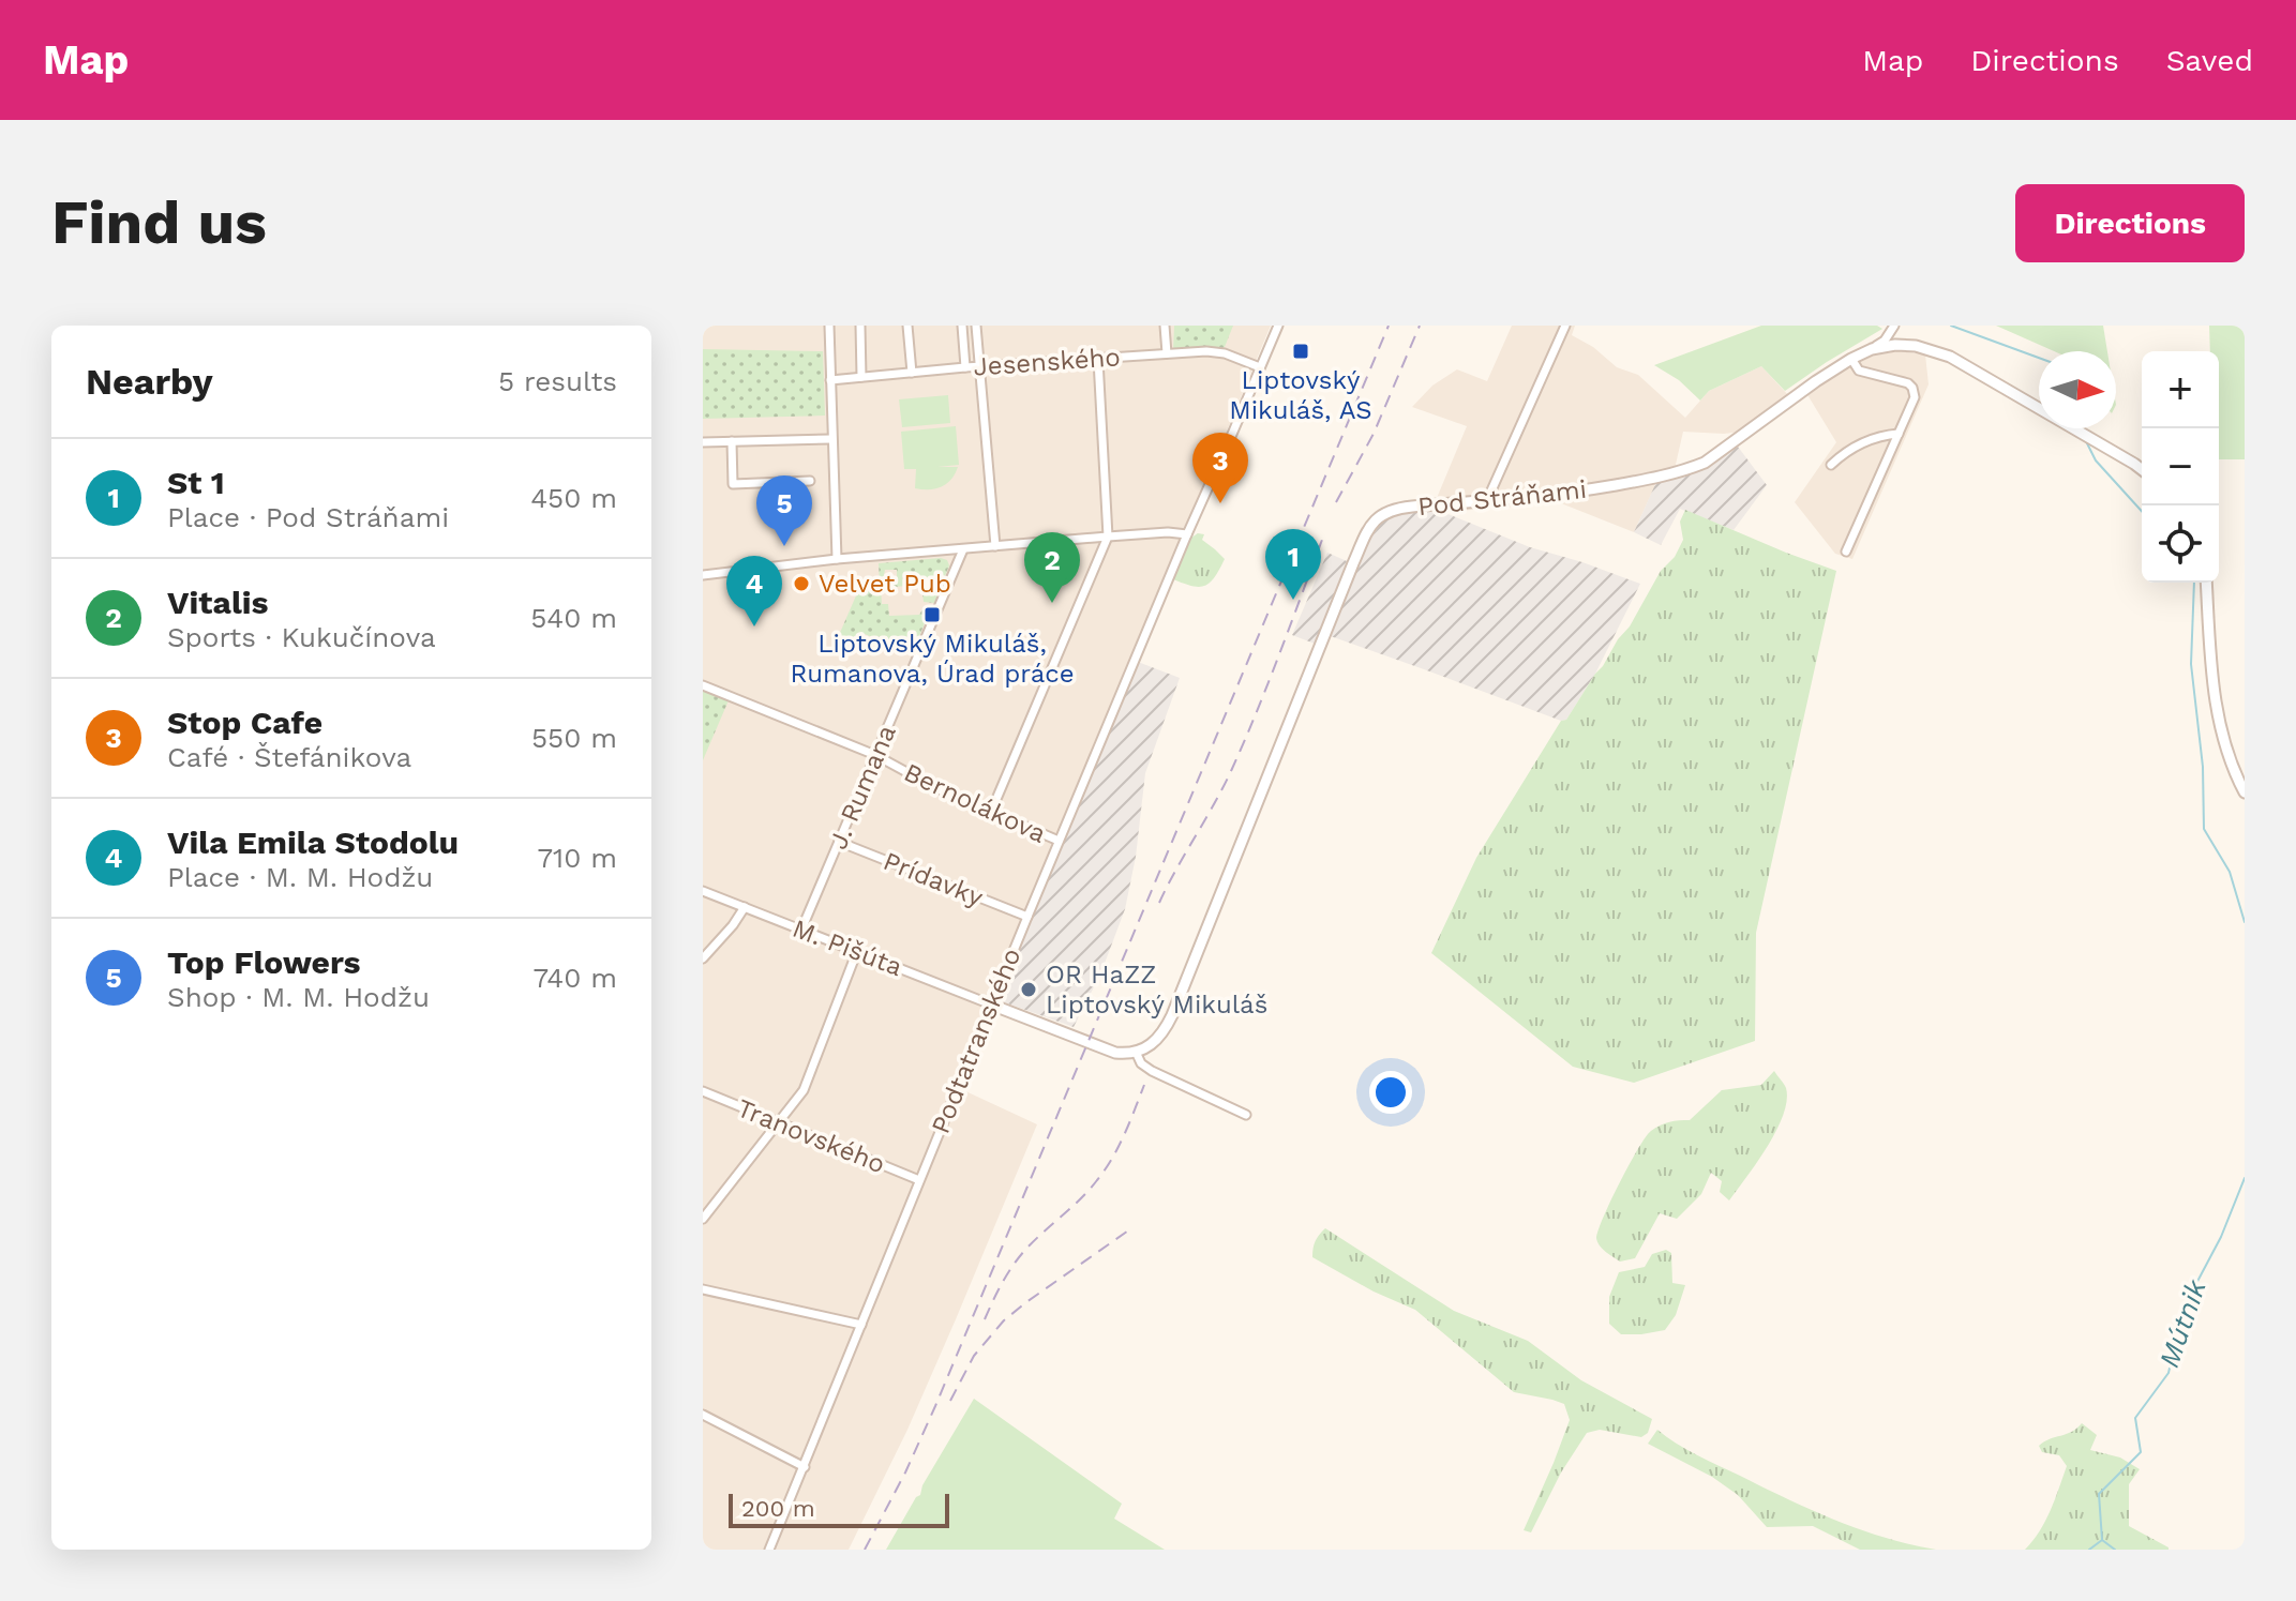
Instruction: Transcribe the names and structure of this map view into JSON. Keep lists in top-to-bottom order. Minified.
{"streets":{"street":["Jesenského","Pod Stráňami","J. Rumana","Bernolákova","Prídavky","M. Pišúta","Podtatranského","Tranovského"]},"crossings":[["Jesenského","Podtatranského"],["J. Rumana","Bernolákova"],["J. Rumana","Prídavky"],["J. Rumana","M. Pišúta"],["Bernolákova","Podtatranského"],["Prídavky","Podtatranského"],["M. Pišúta","Podtatranského"],["Podtatranského","Tranovského"]],"water":["Mútnik"],"places":{"transit":["Liptovský Mikuláš, AS","Liptovský Mikuláš, Rumanova, Úrad práce"],"other":["Velvet Pub","OR HaZZ Liptovský Mikuláš"]},"scale_bar":"200 m","north":"right","page":{"header":"Map","nav":["Map","Directions","Saved"],"buttons":"Directions","title":"Find us","heading":["Nearby","5 results"],"map_buttons":["+","−"],"pins":["3","5","1","2","4"],"list":[{"mark":"1","name":"St 1","note":"Place · Pod Stráňami","value":"450 m"},{"mark":"2","name":"Vitalis","note":"Sports · Kukučínova","value":"540 m"},{"mark":"3","name":"Stop Cafe","note":"Café · Štefánikova","value":"550 m"},{"mark":"4","name":"Vila Emila Stodolu","note":"Place · M. M. Hodžu","value":"710 m"},{"mark":"5","name":"Top Flowers","note":"Shop · M. M. Hodžu","value":"740 m"}],"scale":"200 m"}}
